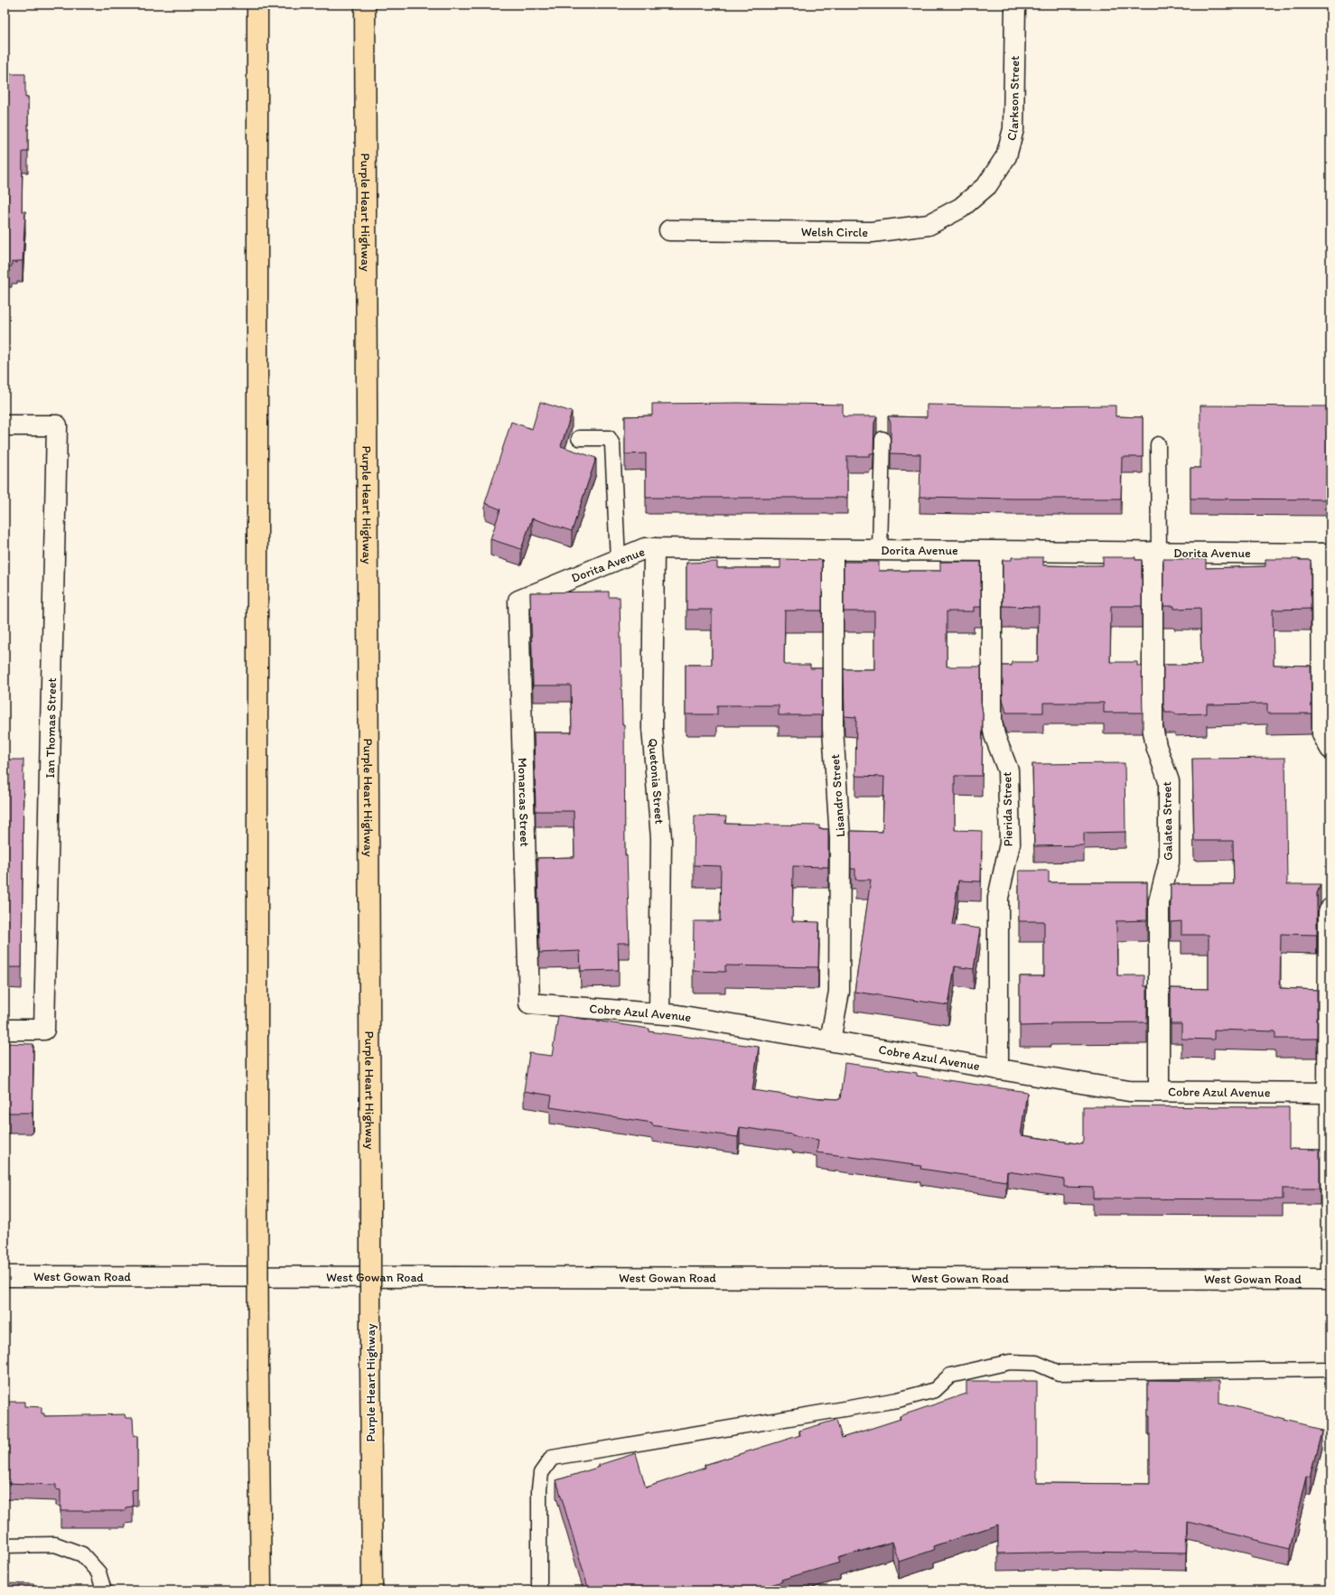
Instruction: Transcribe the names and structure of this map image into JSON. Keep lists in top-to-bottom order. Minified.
{"streets":{"highway":["Purple Heart Highway"],"street":["Clarkson Street","Welsh Circle","Dorita Avenue","Ian Thomas Street","Quetonia Street","Lisandro Street","Monarcas Street","Pierida Street","Galatea Street","Cobre Azul Avenue","West Gowan Road"]},"crossings":[["Clarkson Street","Welsh Circle"],["Dorita Avenue","Quetonia Street"],["Dorita Avenue","Lisandro Street"],["Dorita Avenue","Monarcas Street"],["Dorita Avenue","Pierida Street"],["Dorita Avenue","Galatea Street"],["Quetonia Street","Cobre Azul Avenue"],["Lisandro Street","Cobre Azul Avenue"],["Monarcas Street","Cobre Azul Avenue"],["Pierida Street","Cobre Azul Avenue"],["Galatea Street","Cobre Azul Avenue"]]}
